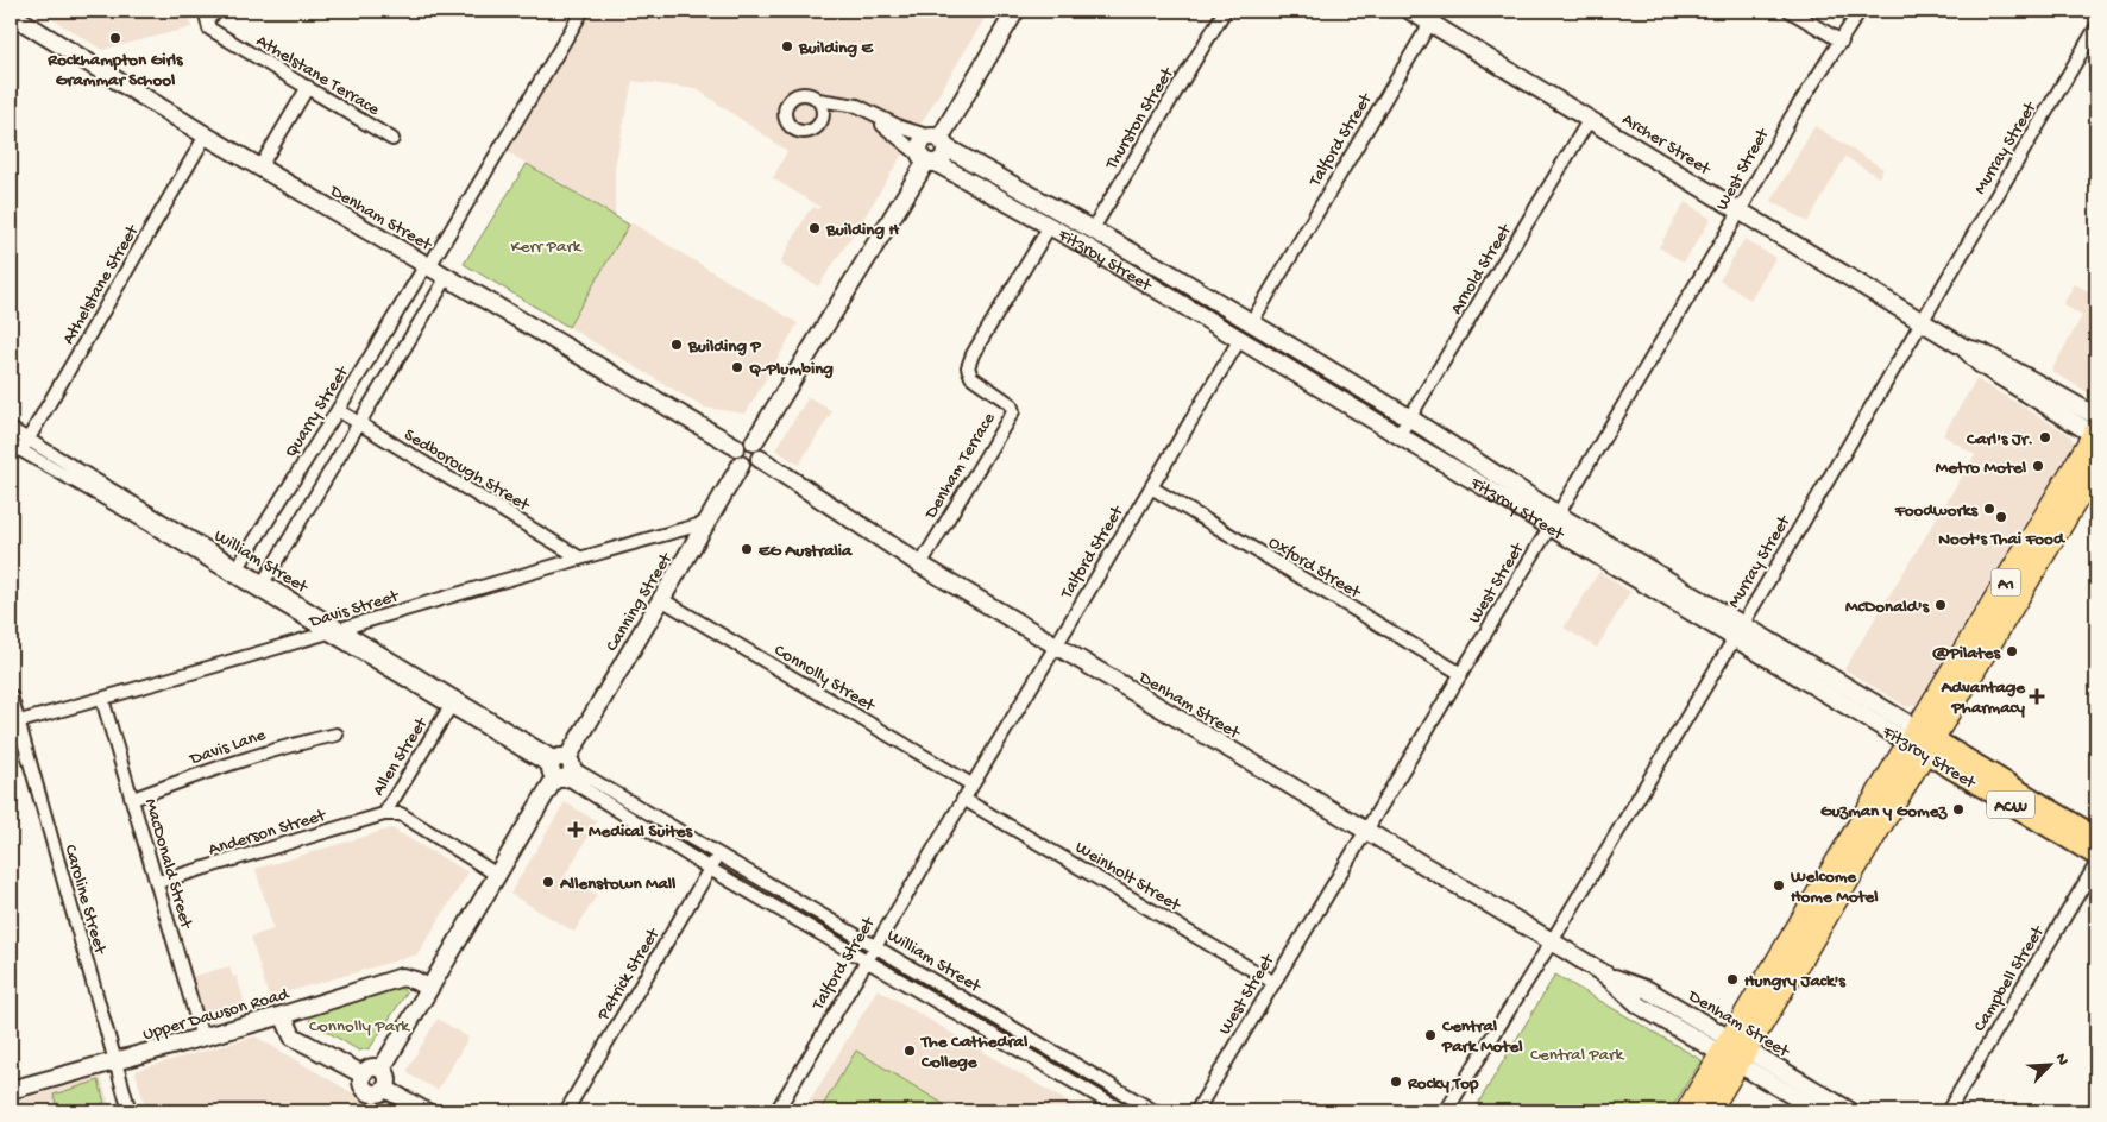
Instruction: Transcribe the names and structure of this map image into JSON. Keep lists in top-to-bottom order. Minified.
{"streets":{"highway":["A1"],"main road":["Fitzroy Street","ACW"],"street":["Athelstane Terrace","Thurston Street","Talford Street","Archer Street","Murray Street","West Street","Denham Street","Arnold Street","Athelstane Street","Quarry Street","Denham Terrace","Sedborough Street","William Street","Oxford Street","Canning Street","Davis Street","Connolly Street","Davis Lane","Allen Street","Anderson Street","MacDonald Street","Weinholt Street","Caroline Street","Patrick Street","Campbell Street","Upper Dawson Road"]},"crossings":[["Thurston Street","Fitzroy Street"],["Talford Street","Archer Street"],["Talford Street","Denham Street"],["Talford Street","Fitzroy Street"],["Talford Street","William Street"],["Talford Street","Oxford Street"],["Talford Street","Connolly Street"],["Talford Street","Weinholt Street"],["Archer Street","Murray Street"],["Archer Street","West Street"],["Archer Street","Arnold Street"],["Archer Street","A1"],["Murray Street","Denham Street"],["Murray Street","Fitzroy Street"],["West Street","Denham Street"],["West Street","Fitzroy Street"],["West Street","Oxford Street"],["West Street","Weinholt Street"],["Denham Street","Athelstane Street"],["Denham Street","Quarry Street"],["Denham Street","Denham Terrace"],["Denham Street","A1"],["Denham Street","Canning Street"],["Fitzroy Street","Arnold Street"],["Fitzroy Street","Denham Terrace"],["Fitzroy Street","A1"],["Athelstane Street","William Street"],["Quarry Street","Sedborough Street"],["Quarry Street","William Street"],["Sedborough Street","Davis Street"],["William Street","Canning Street"],["William Street","Davis Street"],["William Street","Allen Street"],["William Street","Patrick Street"],["Canning Street","Davis Street"],["Canning Street","Connolly Street"],["Canning Street","Allen Street"],["Canning Street","Upper Dawson Road"],["Davis Street","MacDonald Street"],["Davis Street","Caroline Street"],["Davis Lane","MacDonald Street"],["Allen Street","Anderson Street"],["Anderson Street","MacDonald Street"],["MacDonald Street","Upper Dawson Road"],["Caroline Street","Upper Dawson Road"]],"parks":["Kerr Park","Connolly Park","Central Park"],"places":{"other":["Rockhampton Girls Grammar School","Building E","Building H","Building P","Q-Plumbing","Carl's Jr.","Metro Motel","Foodworks","Noot's Thai Food","EG Australia","McDonald's","@Pilates","Guzman y Gomez","Allenstown Mall","Welcome Home Motel","Hungry Jack's","Central Park Motel","The Cathedral College","Rocky Top"],"health":["Advantage Pharmacy","Medical Suites"]},"north":"top right"}
